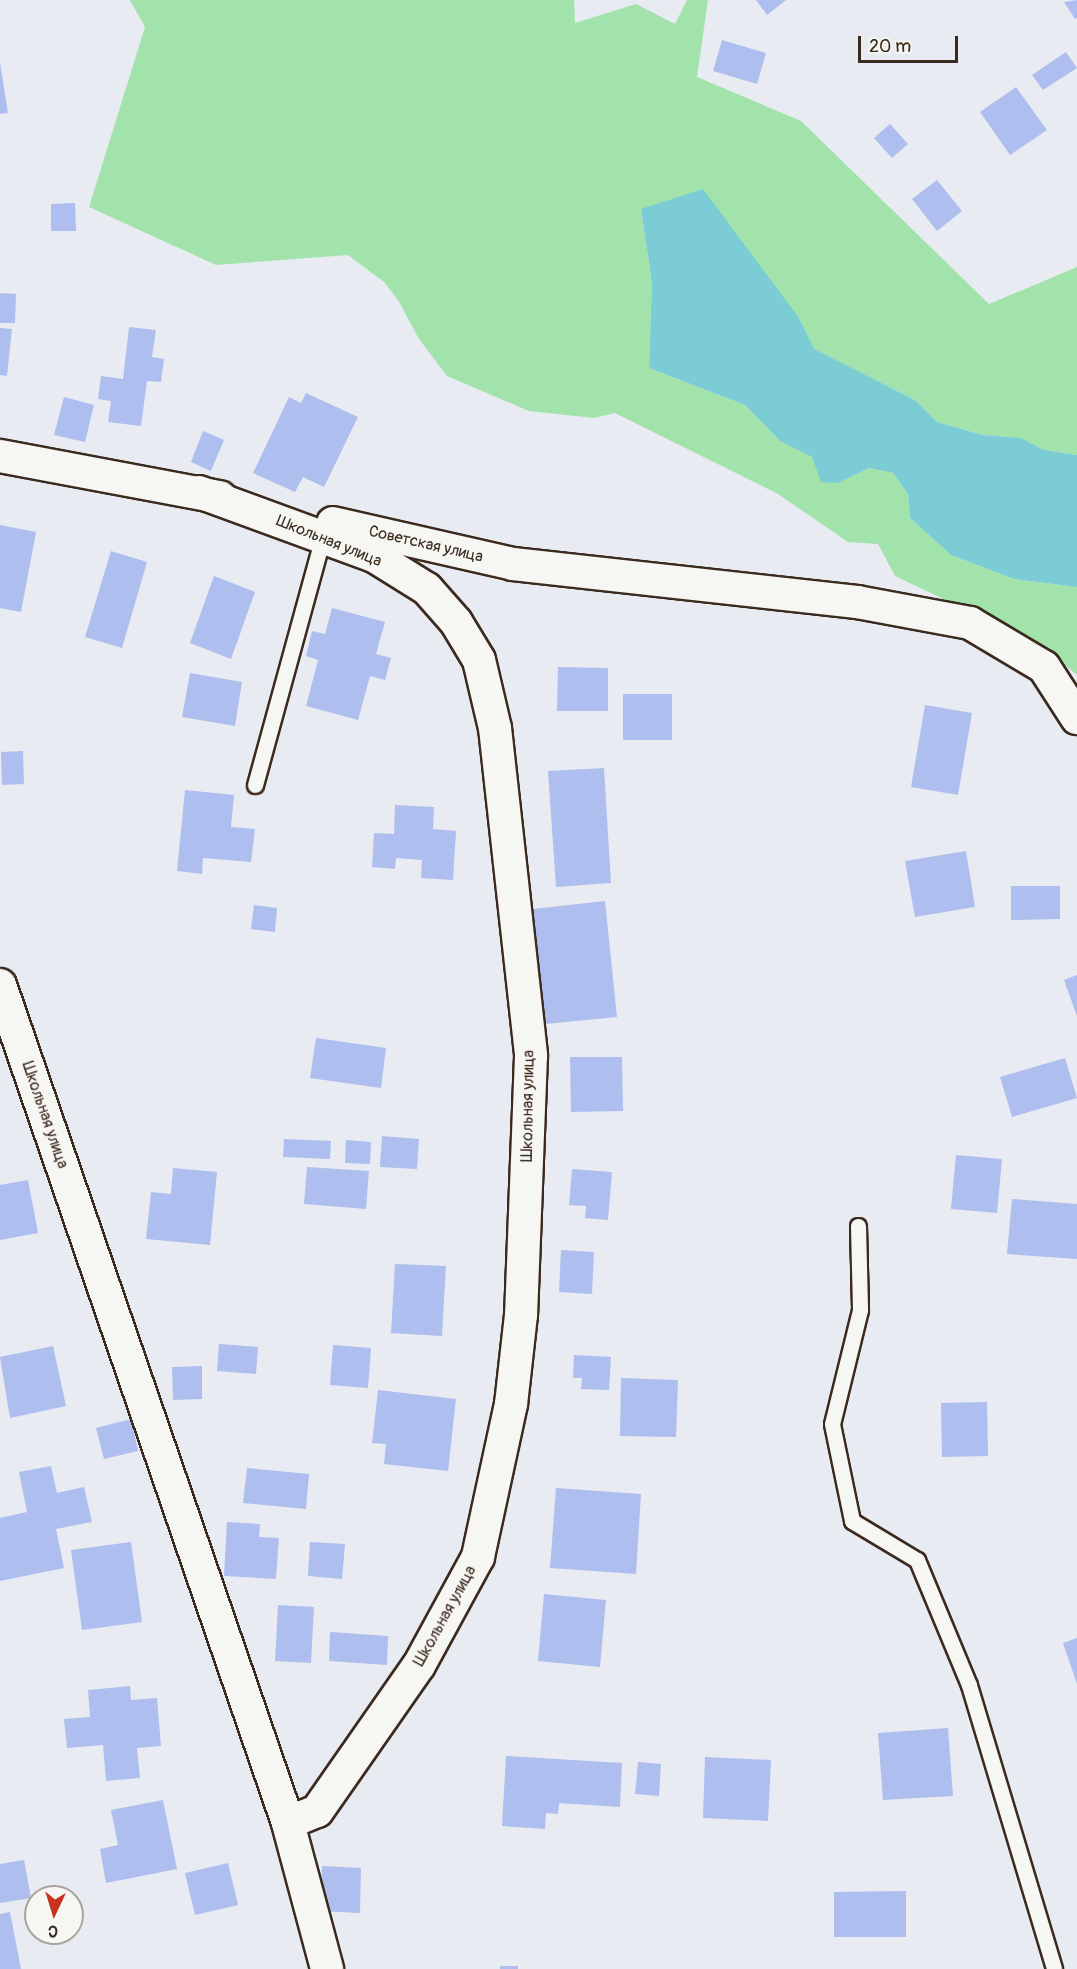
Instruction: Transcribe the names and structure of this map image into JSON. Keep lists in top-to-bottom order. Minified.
{"streets":{"street":["Школьная улица","Советская улица"]},"crossings":[["Школьная улица","Советская улица"]],"scale_bar":"20 m","north":"bottom"}
